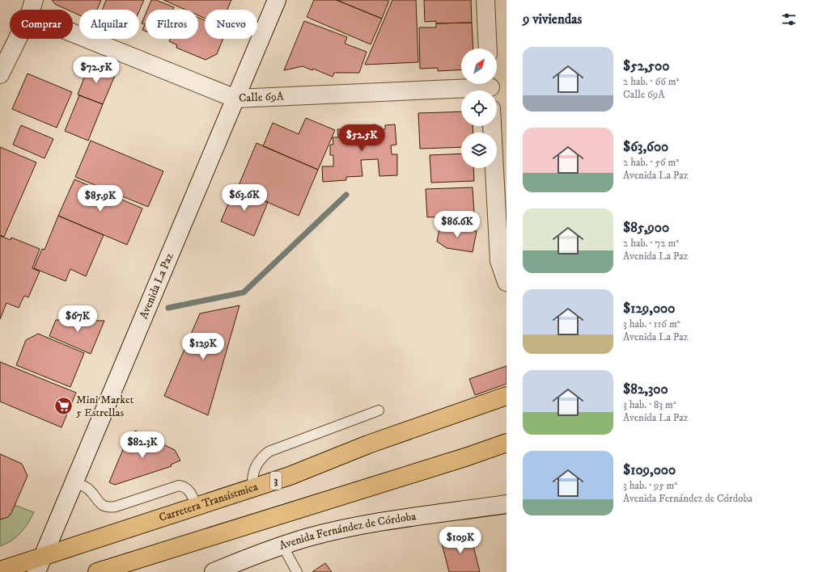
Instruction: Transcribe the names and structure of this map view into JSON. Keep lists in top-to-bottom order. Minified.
{"streets":{"main road":["Calle 69A","Avenida La Paz","3","Carretera Transístmica","Avenida Fernández de Córdoba"]},"crossings":[["Calle 69A","Avenida La Paz"],["Avenida La Paz","Carretera Transístmica"]],"places":{"supermarket":["Mini Market 5 Estrellas"]},"north":"top right","page":{"heading":"9 viviendas","chip":["Comprar","Alquilar","Filtros","Nuevo"],"list":[{"name":"$52,500","note":"2 hab. · 66 m² · Calle 69A"},{"name":"$63,600","note":"2 hab. · 56 m² · Avenida La Paz"},{"name":"$85,900","note":"2 hab. · 72 m² · Avenida La Paz"},{"name":"$129,000","note":"3 hab. · 116 m² · Avenida La Paz"},{"name":"$82,300","note":"3 hab. · 83 m² · Avenida La Paz"},{"name":"$109,000","note":"3 hab. · 95 m² · Avenida Fernández de Córdoba"}],"price":["$72.5K","$52.5K","$63.6K","$85.9K","$86.6K","$67K","$129K","$82.3K","$109K"]}}
